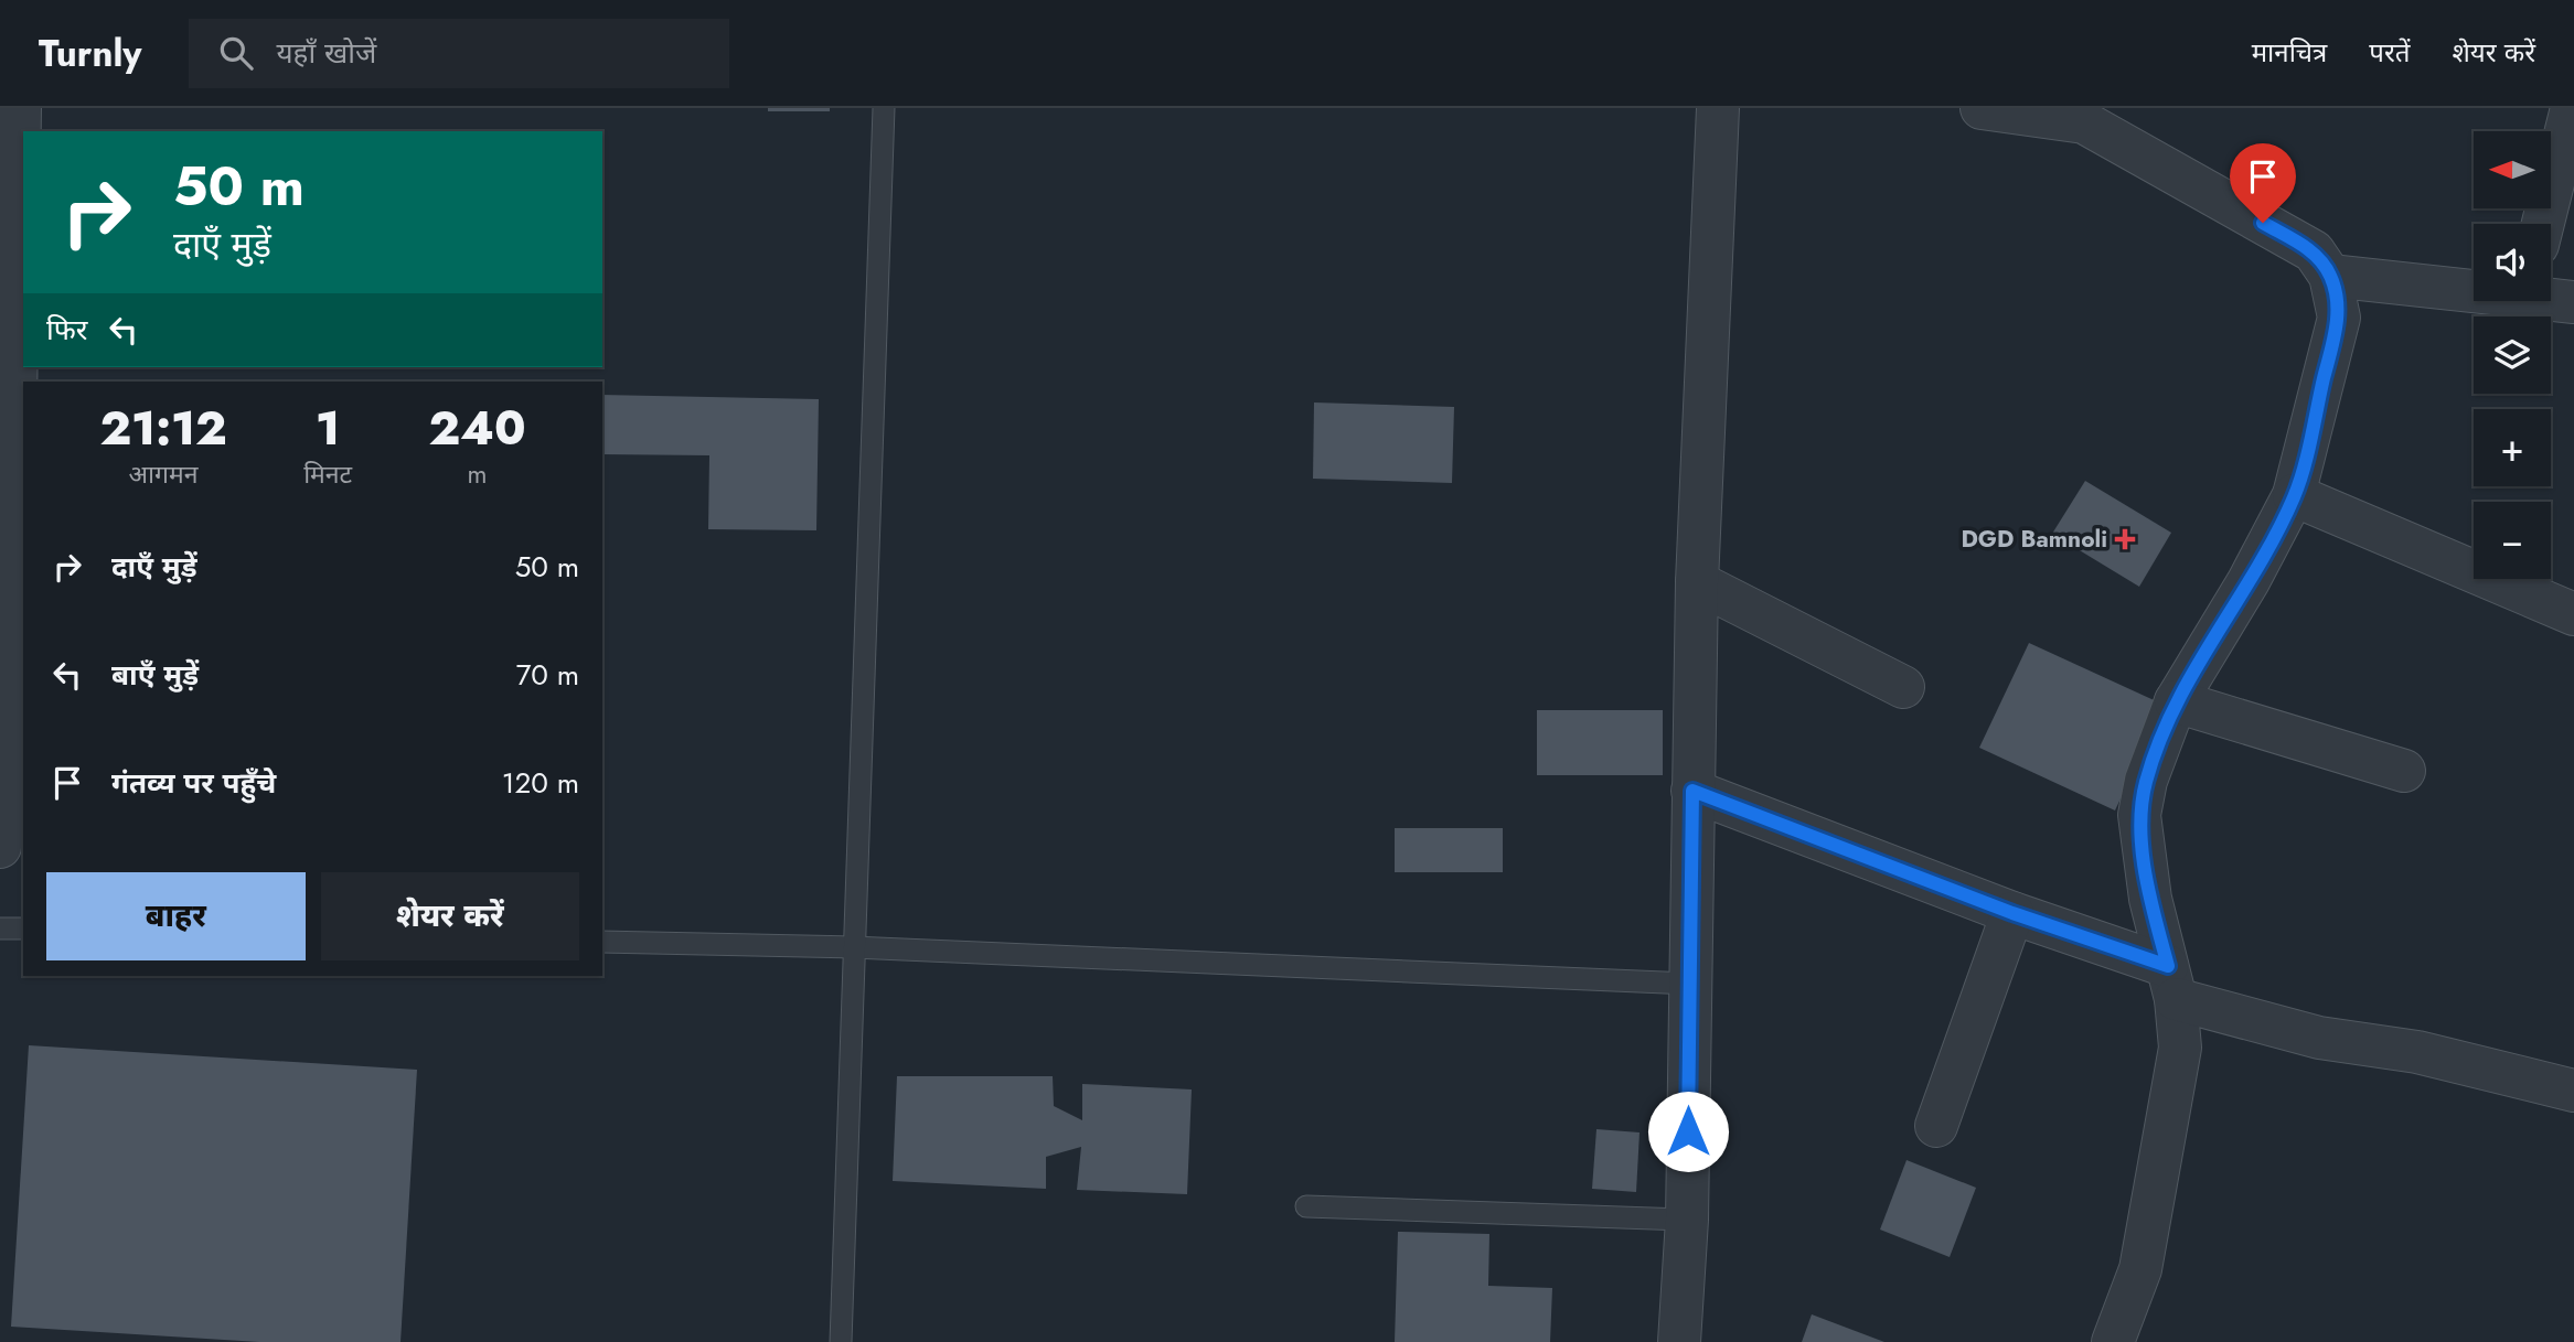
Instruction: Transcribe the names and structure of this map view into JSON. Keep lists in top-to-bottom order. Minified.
{"places":{"health":["DGD Bamnoli"]},"north":"left","page":{"header":"Turnly","search":"यहाँ खोजें","nav":["मानचित्र","परतें","शेयर करें"],"map_buttons":["+","−"],"turn":["50 m","दाएँ मुड़ें"],"then":"फिर","eta":["21:12","आगमन","1","मिनट","240","m"],"list":[{"name":"दाएँ मुड़ें","value":"50 m"},{"name":"बाएँ मुड़ें","value":"70 m"},{"name":"गंतव्य पर पहुँचे","value":"120 m"}],"buttons":["बाहर","शेयर करें"]}}
